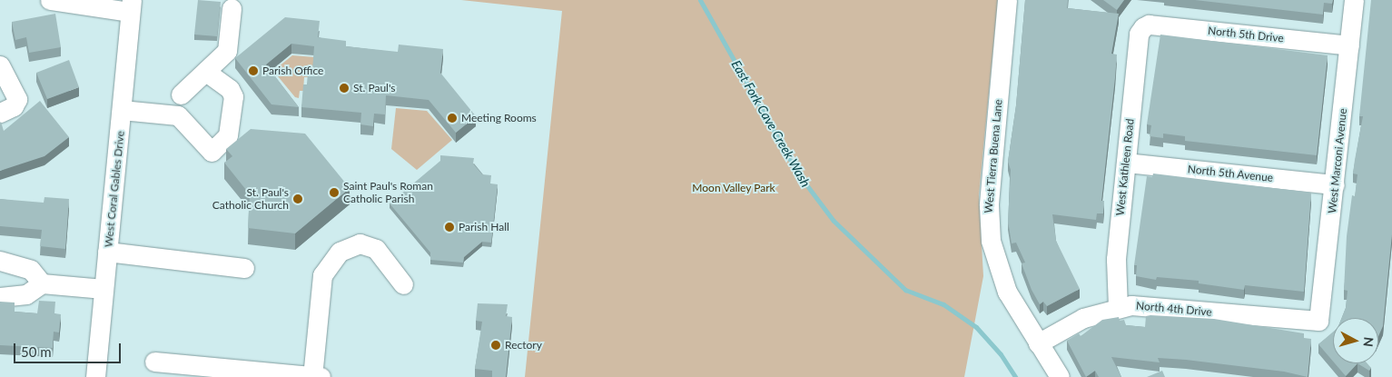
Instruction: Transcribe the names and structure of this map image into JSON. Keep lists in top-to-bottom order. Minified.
{"streets":{"street":["North 5th Drive","West Tierra Buena Lane","West Marconi Avenue","West Kathleen Road","North 5th Avenue","West Coral Gables Drive","North 4th Drive"]},"crossings":[["North 5th Drive","West Marconi Avenue"],["North 5th Drive","West Kathleen Road"],["West Tierra Buena Lane","North 4th Drive"],["West Marconi Avenue","North 5th Avenue"],["West Marconi Avenue","North 4th Drive"],["West Kathleen Road","North 5th Avenue"],["West Kathleen Road","North 4th Drive"]],"water":["East Fork Cave Creek Wash"],"parks":["Moon Valley Park"],"places":["Parish Office","St. Paul's","Meeting Rooms","Saint Paul's Roman Catholic Parish","St. Paul's Catholic Church","Parish Hall","Rectory"],"scale_bar":"50 m","north":"right"}
